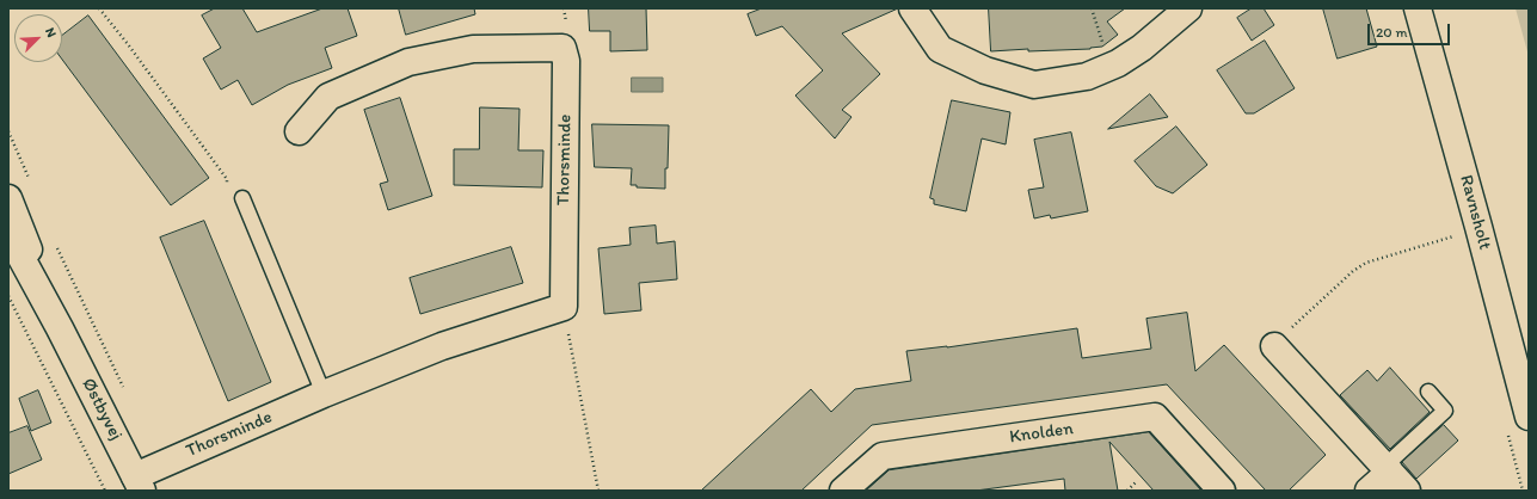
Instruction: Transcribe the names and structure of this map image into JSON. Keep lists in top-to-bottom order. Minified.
{"streets":{"street":["Thorsminde","Ravnsholt","Østbyvej","Knolden"]},"crossings":[["Thorsminde","Østbyvej"]],"scale_bar":"20 m","north":"top right"}
